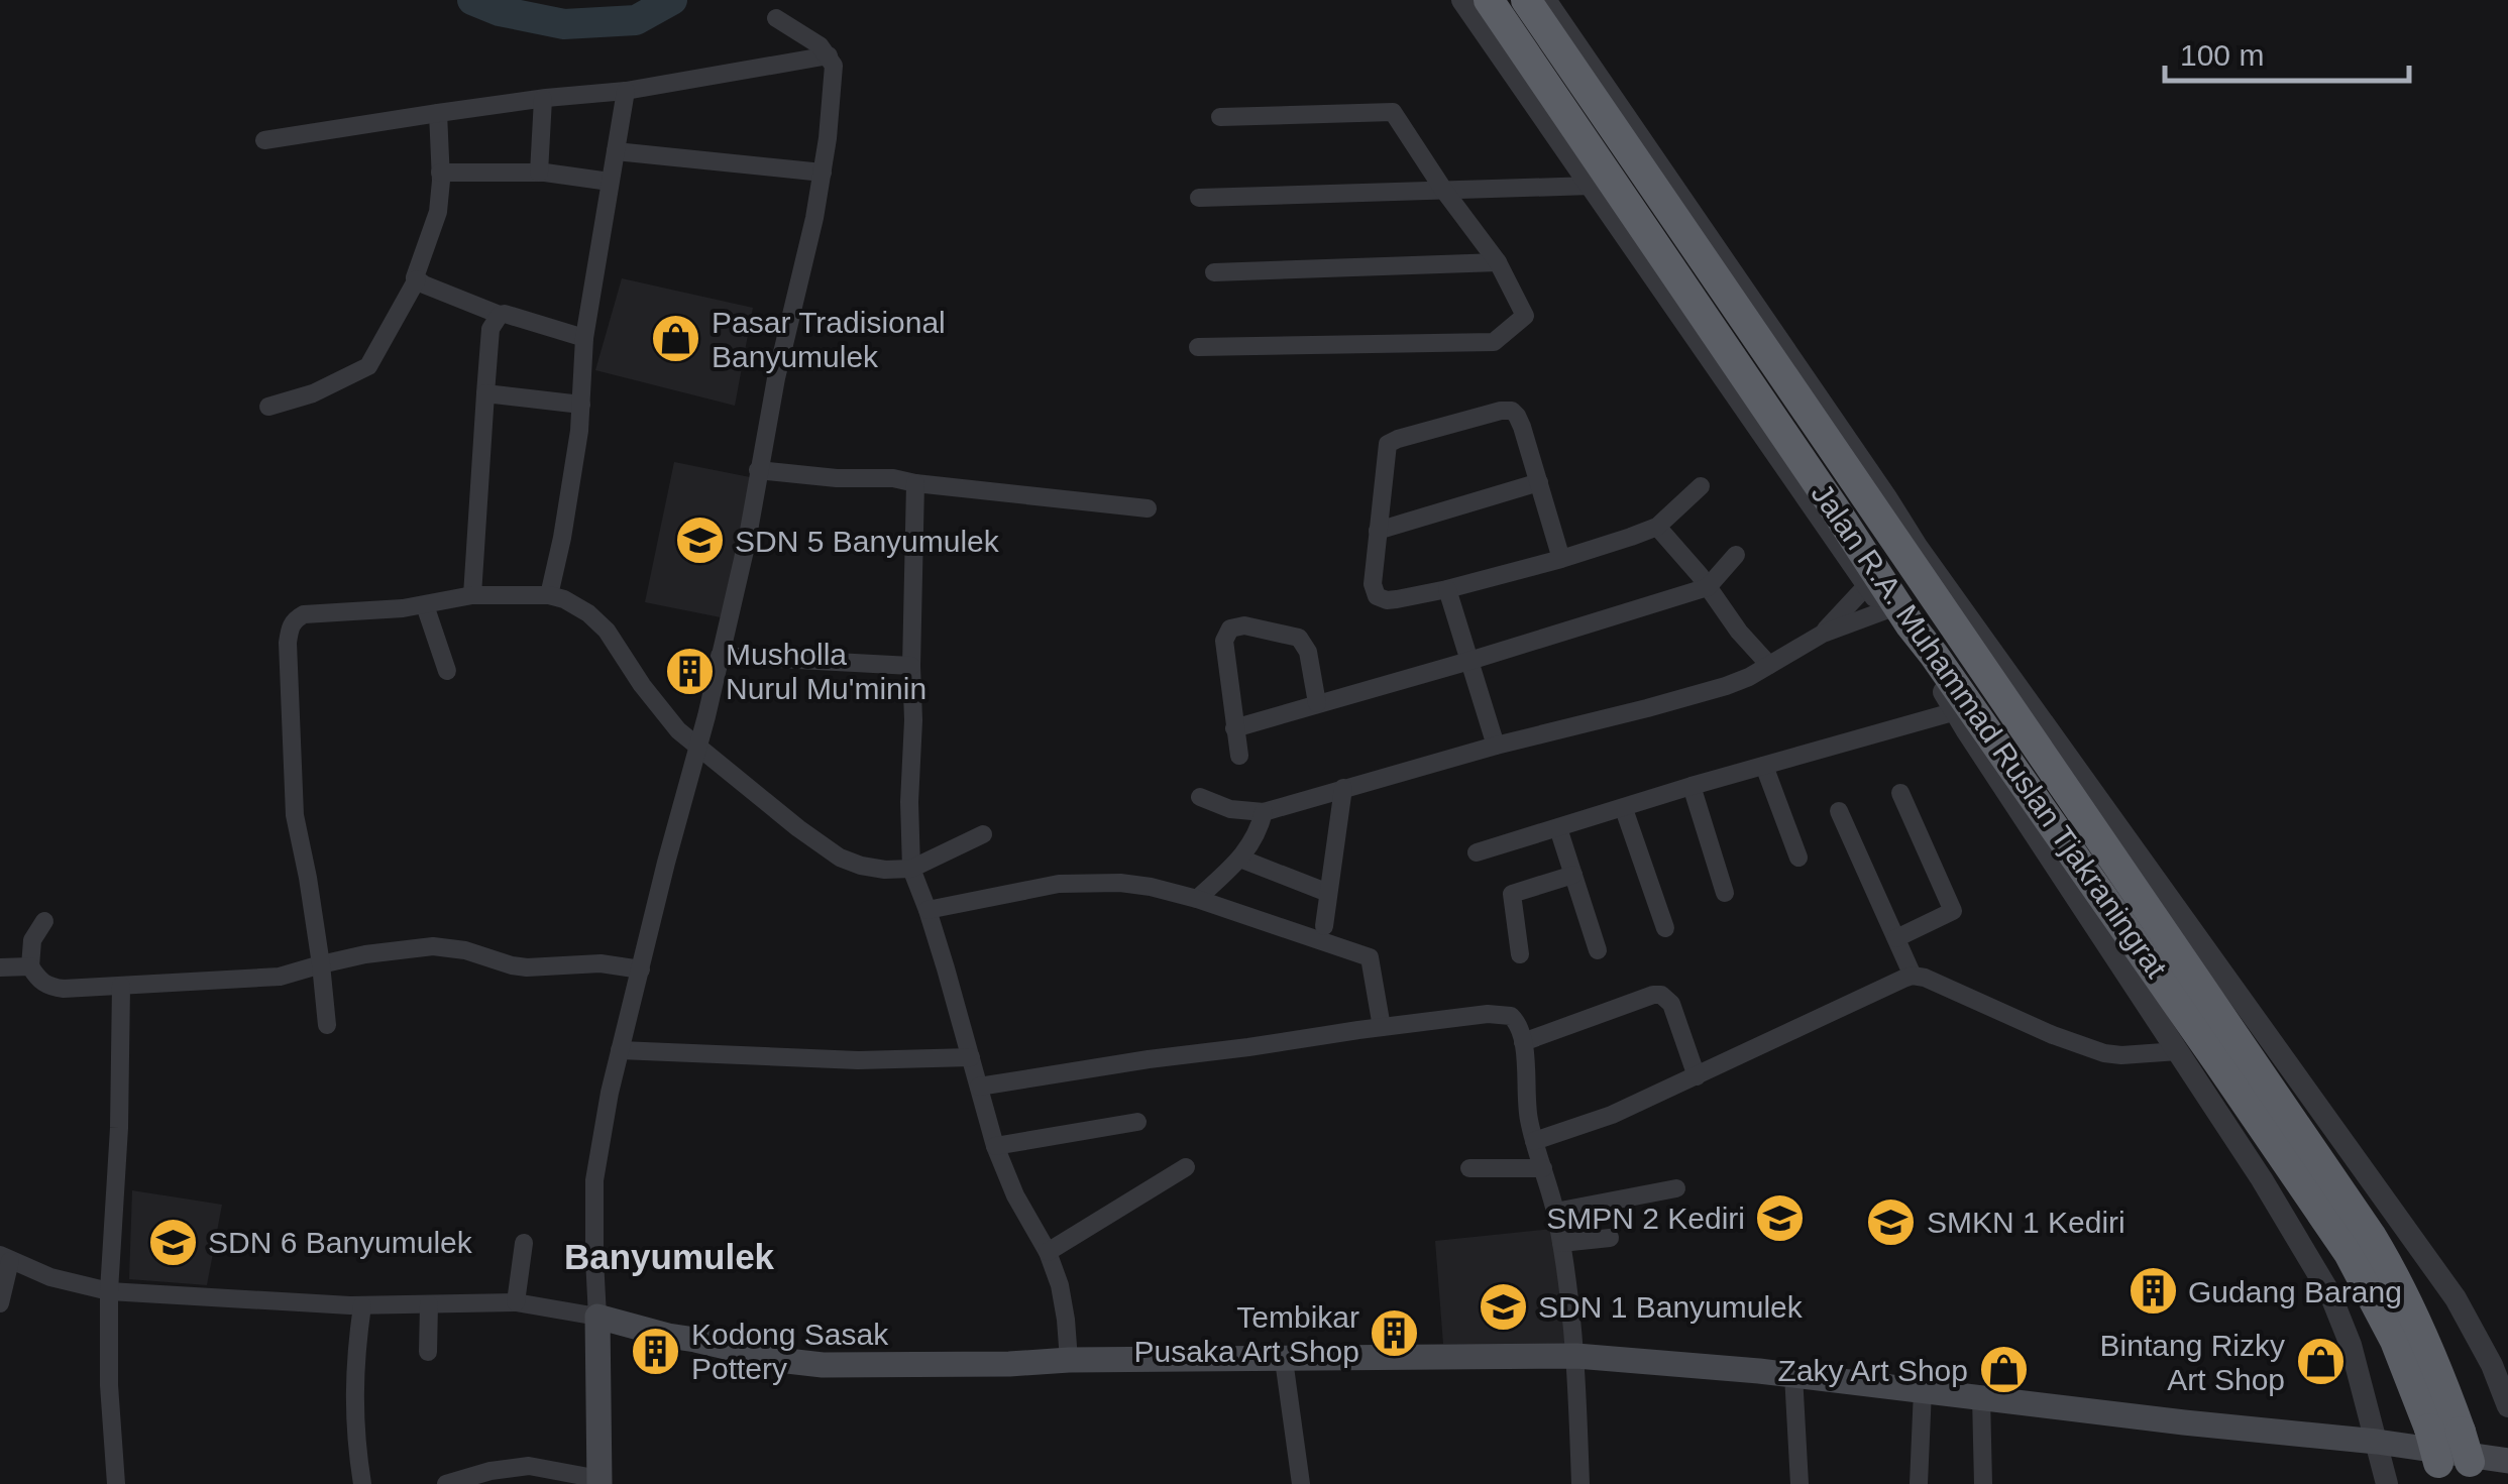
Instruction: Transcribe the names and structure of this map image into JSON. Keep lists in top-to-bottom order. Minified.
{"streets":{"highway":["Jalan R.A. Muhammad Ruslan Tjakraningrat"]},"districts":["Banyumulek"],"places":{"shop":["Pasar Tradisional Banyumulek","Bintang Rizky Art Shop","Zaky Art Shop"],"school or university":["SDN 5 Banyumulek","SMPN 2 Kediri","SMKN 1 Kediri","SDN 6 Banyumulek","SDN 1 Banyumulek"],"building":["Musholla Nurul Mu'minin","Gudang Barang","Tembikar Pusaka Art Shop","Kodong Sasak Pottery"]},"scale_bar":"100 m"}
